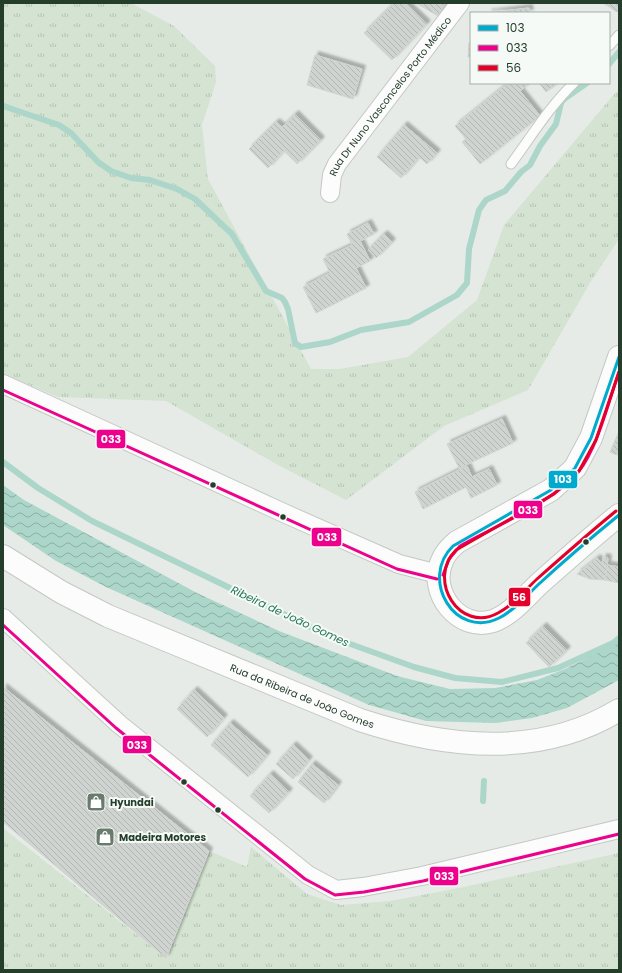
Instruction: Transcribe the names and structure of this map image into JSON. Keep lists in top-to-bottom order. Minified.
{"streets":{"main road":["Rua da Ribeira de João Gomes"],"street":["Rua Dr Nuno Vasconcelos Porto Médico"]},"water":["Ribeira de João Gomes"],"places":{"shop":["Hyundai","Madeira Motores"]},"lines":["transit line 103","transit line 033","transit line 56"],"legend":["103","033","56"]}
